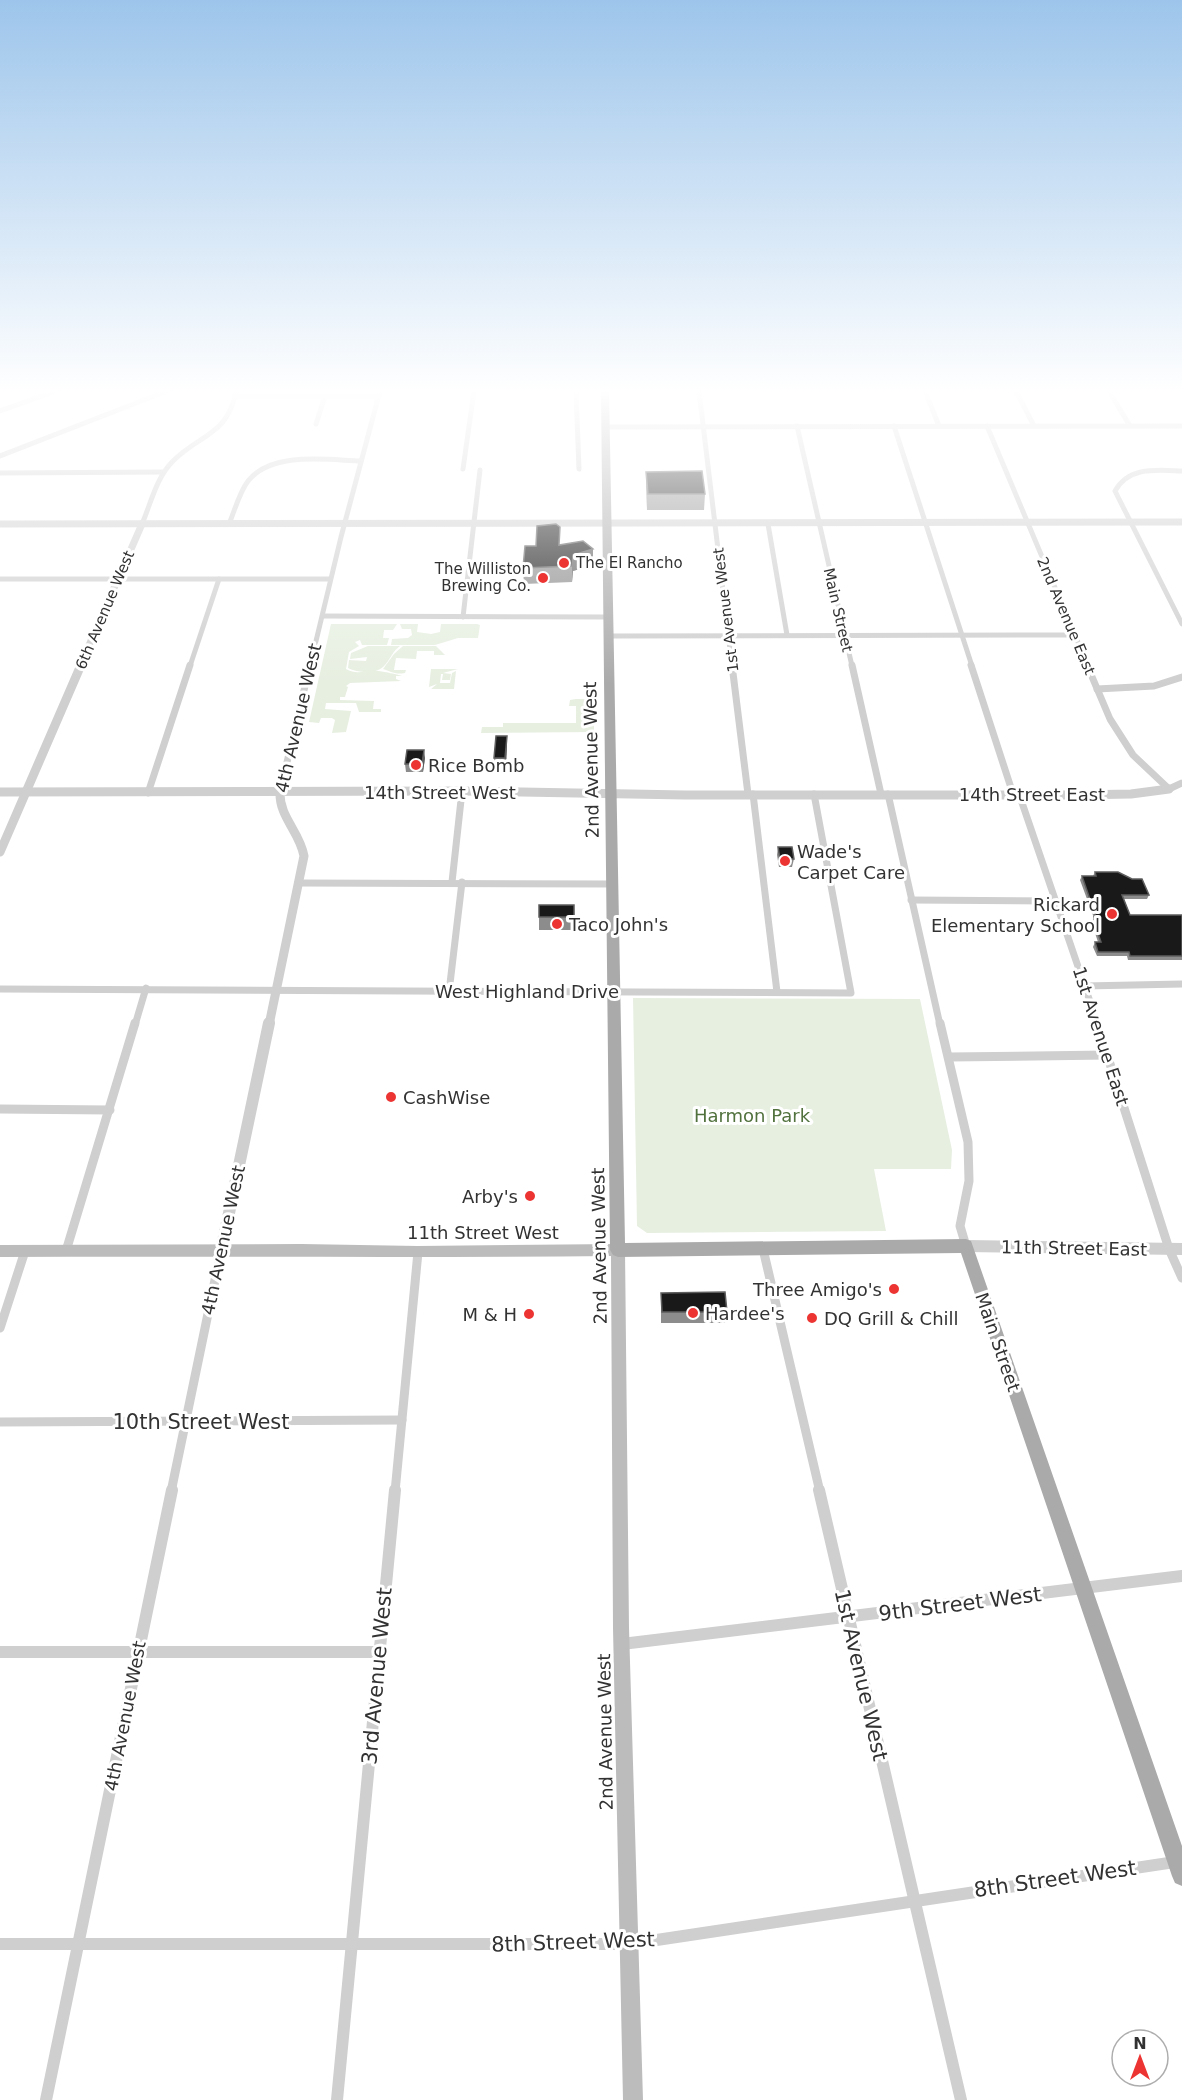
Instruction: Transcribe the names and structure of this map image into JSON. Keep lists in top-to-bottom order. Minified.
{"streets":{"main road":["Main Street","2nd Avenue West","11th Street West"],"street":["6th Avenue West","1st Avenue West","2nd Avenue East","4th Avenue West","14th Street West","14th Street East","West Highland Drive","1st Avenue East","11th Street East","10th Street West","9th Street West","3rd Avenue West","8th Street West"]},"crossings":[["6th Avenue West","14th Street West"],["1st Avenue West","14th Street West"],["1st Avenue West","West Highland Drive"],["1st Avenue West","11th Street West"],["1st Avenue West","9th Street West"],["1st Avenue West","8th Street West"],["Main Street","14th Street West"],["Main Street","14th Street East"],["Main Street","11th Street West"],["Main Street","11th Street East"],["Main Street","9th Street West"],["Main Street","8th Street West"],["2nd Avenue East","14th Street East"],["4th Avenue West","14th Street West"],["4th Avenue West","West Highland Drive"],["4th Avenue West","11th Street West"],["4th Avenue West","10th Street West"],["4th Avenue West","8th Street West"],["2nd Avenue West","14th Street West"],["2nd Avenue West","West Highland Drive"],["2nd Avenue West","11th Street West"],["2nd Avenue West","9th Street West"],["2nd Avenue West","8th Street West"],["14th Street West","14th Street East"],["14th Street West","West Highland Drive"],["14th Street East","1st Avenue East"],["1st Avenue East","11th Street East"],["11th Street West","11th Street East"],["11th Street West","3rd Avenue West"],["10th Street West","3rd Avenue West"],["3rd Avenue West","8th Street West"]],"parks":["Harmon Park"],"places":["The El Rancho","The Williston Brewing Co.","Rice Bomb","Wade's Carpet Care","Rickard Elementary School","Taco John's","CashWise","Arby's","Three Amigo's","Hardee's","M & H","DQ Grill & Chill"],"north":"top"}
